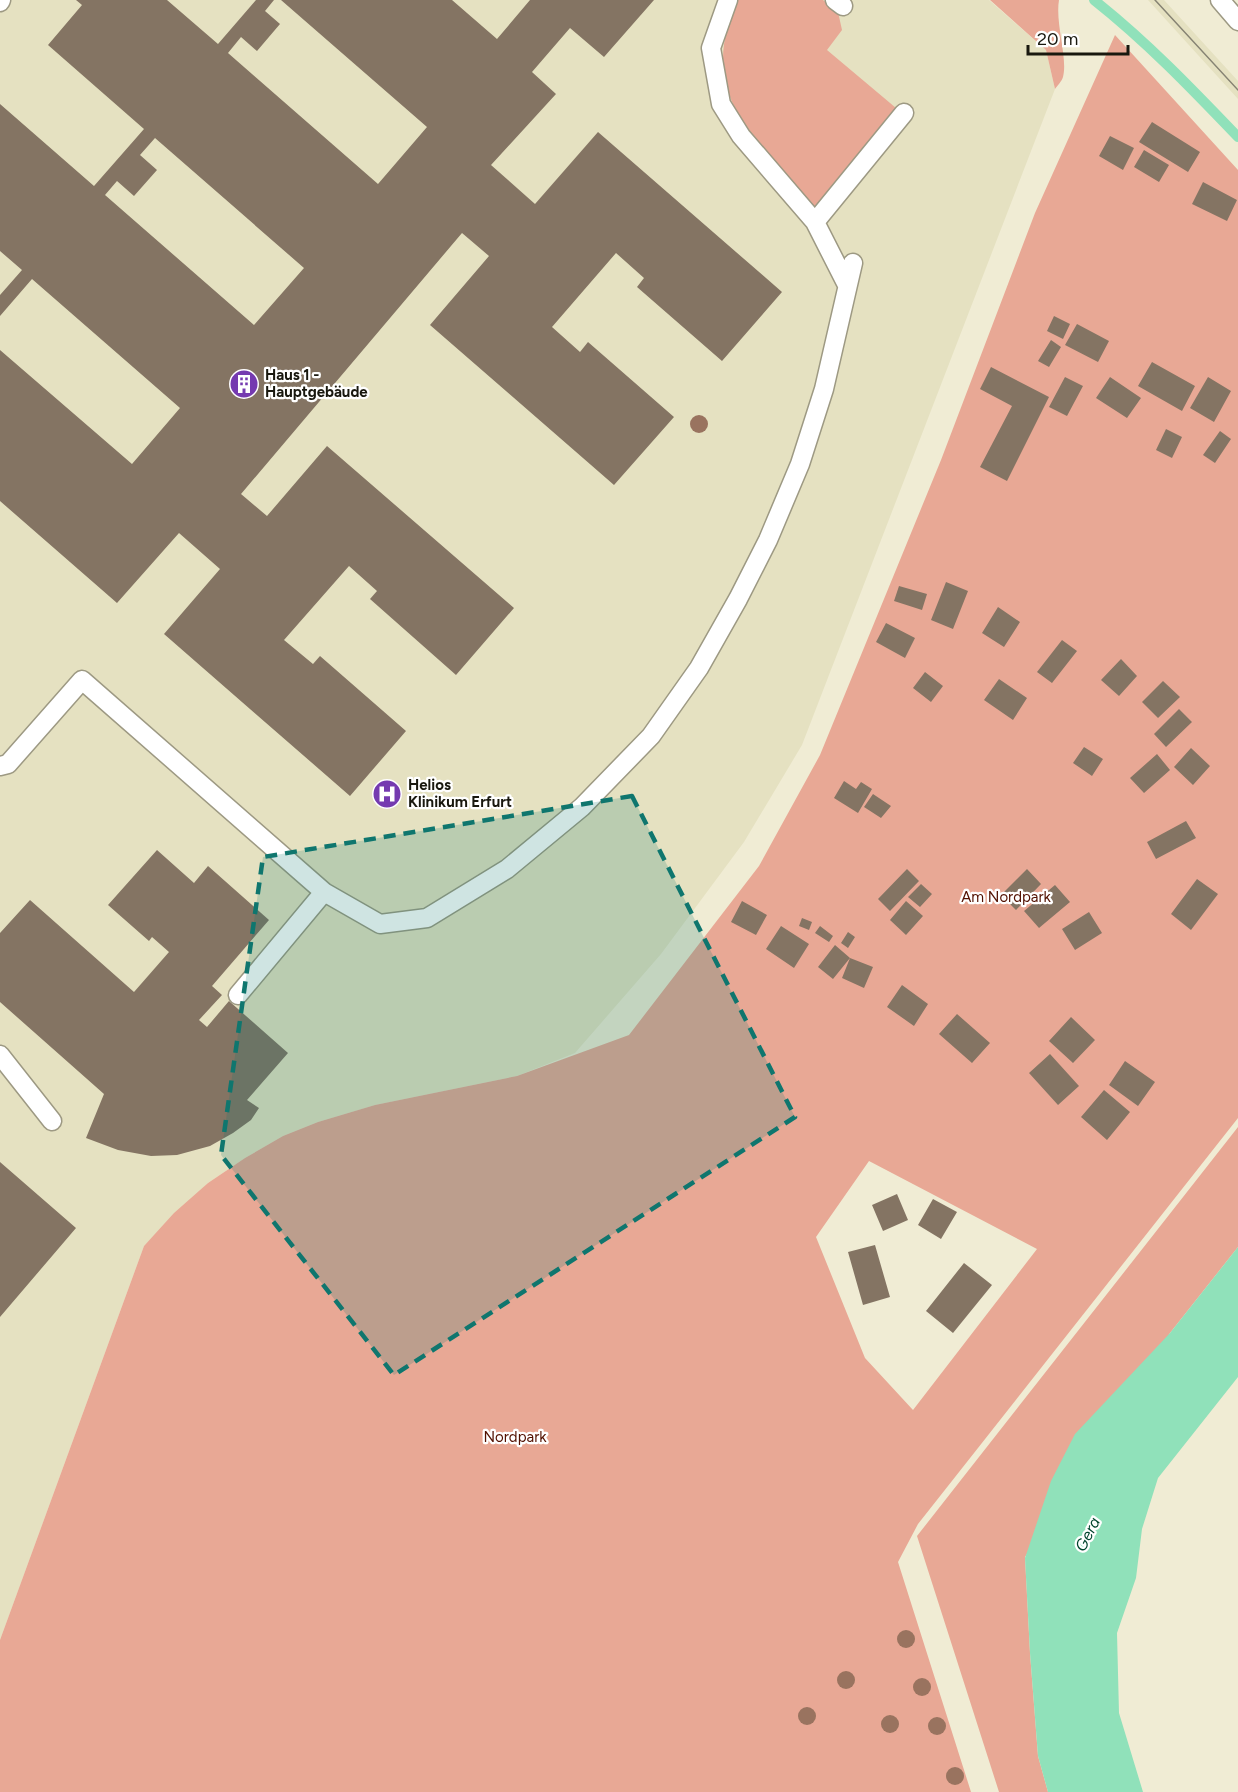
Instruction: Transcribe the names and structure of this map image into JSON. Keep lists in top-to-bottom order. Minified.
{"water":["Gera"],"parks":["Am Nordpark","Nordpark"],"places":{"building":["Haus 1 - Hauptgebäude"],"hospital":["Helios Klinikum Erfurt"]},"scale_bar":"20 m"}
